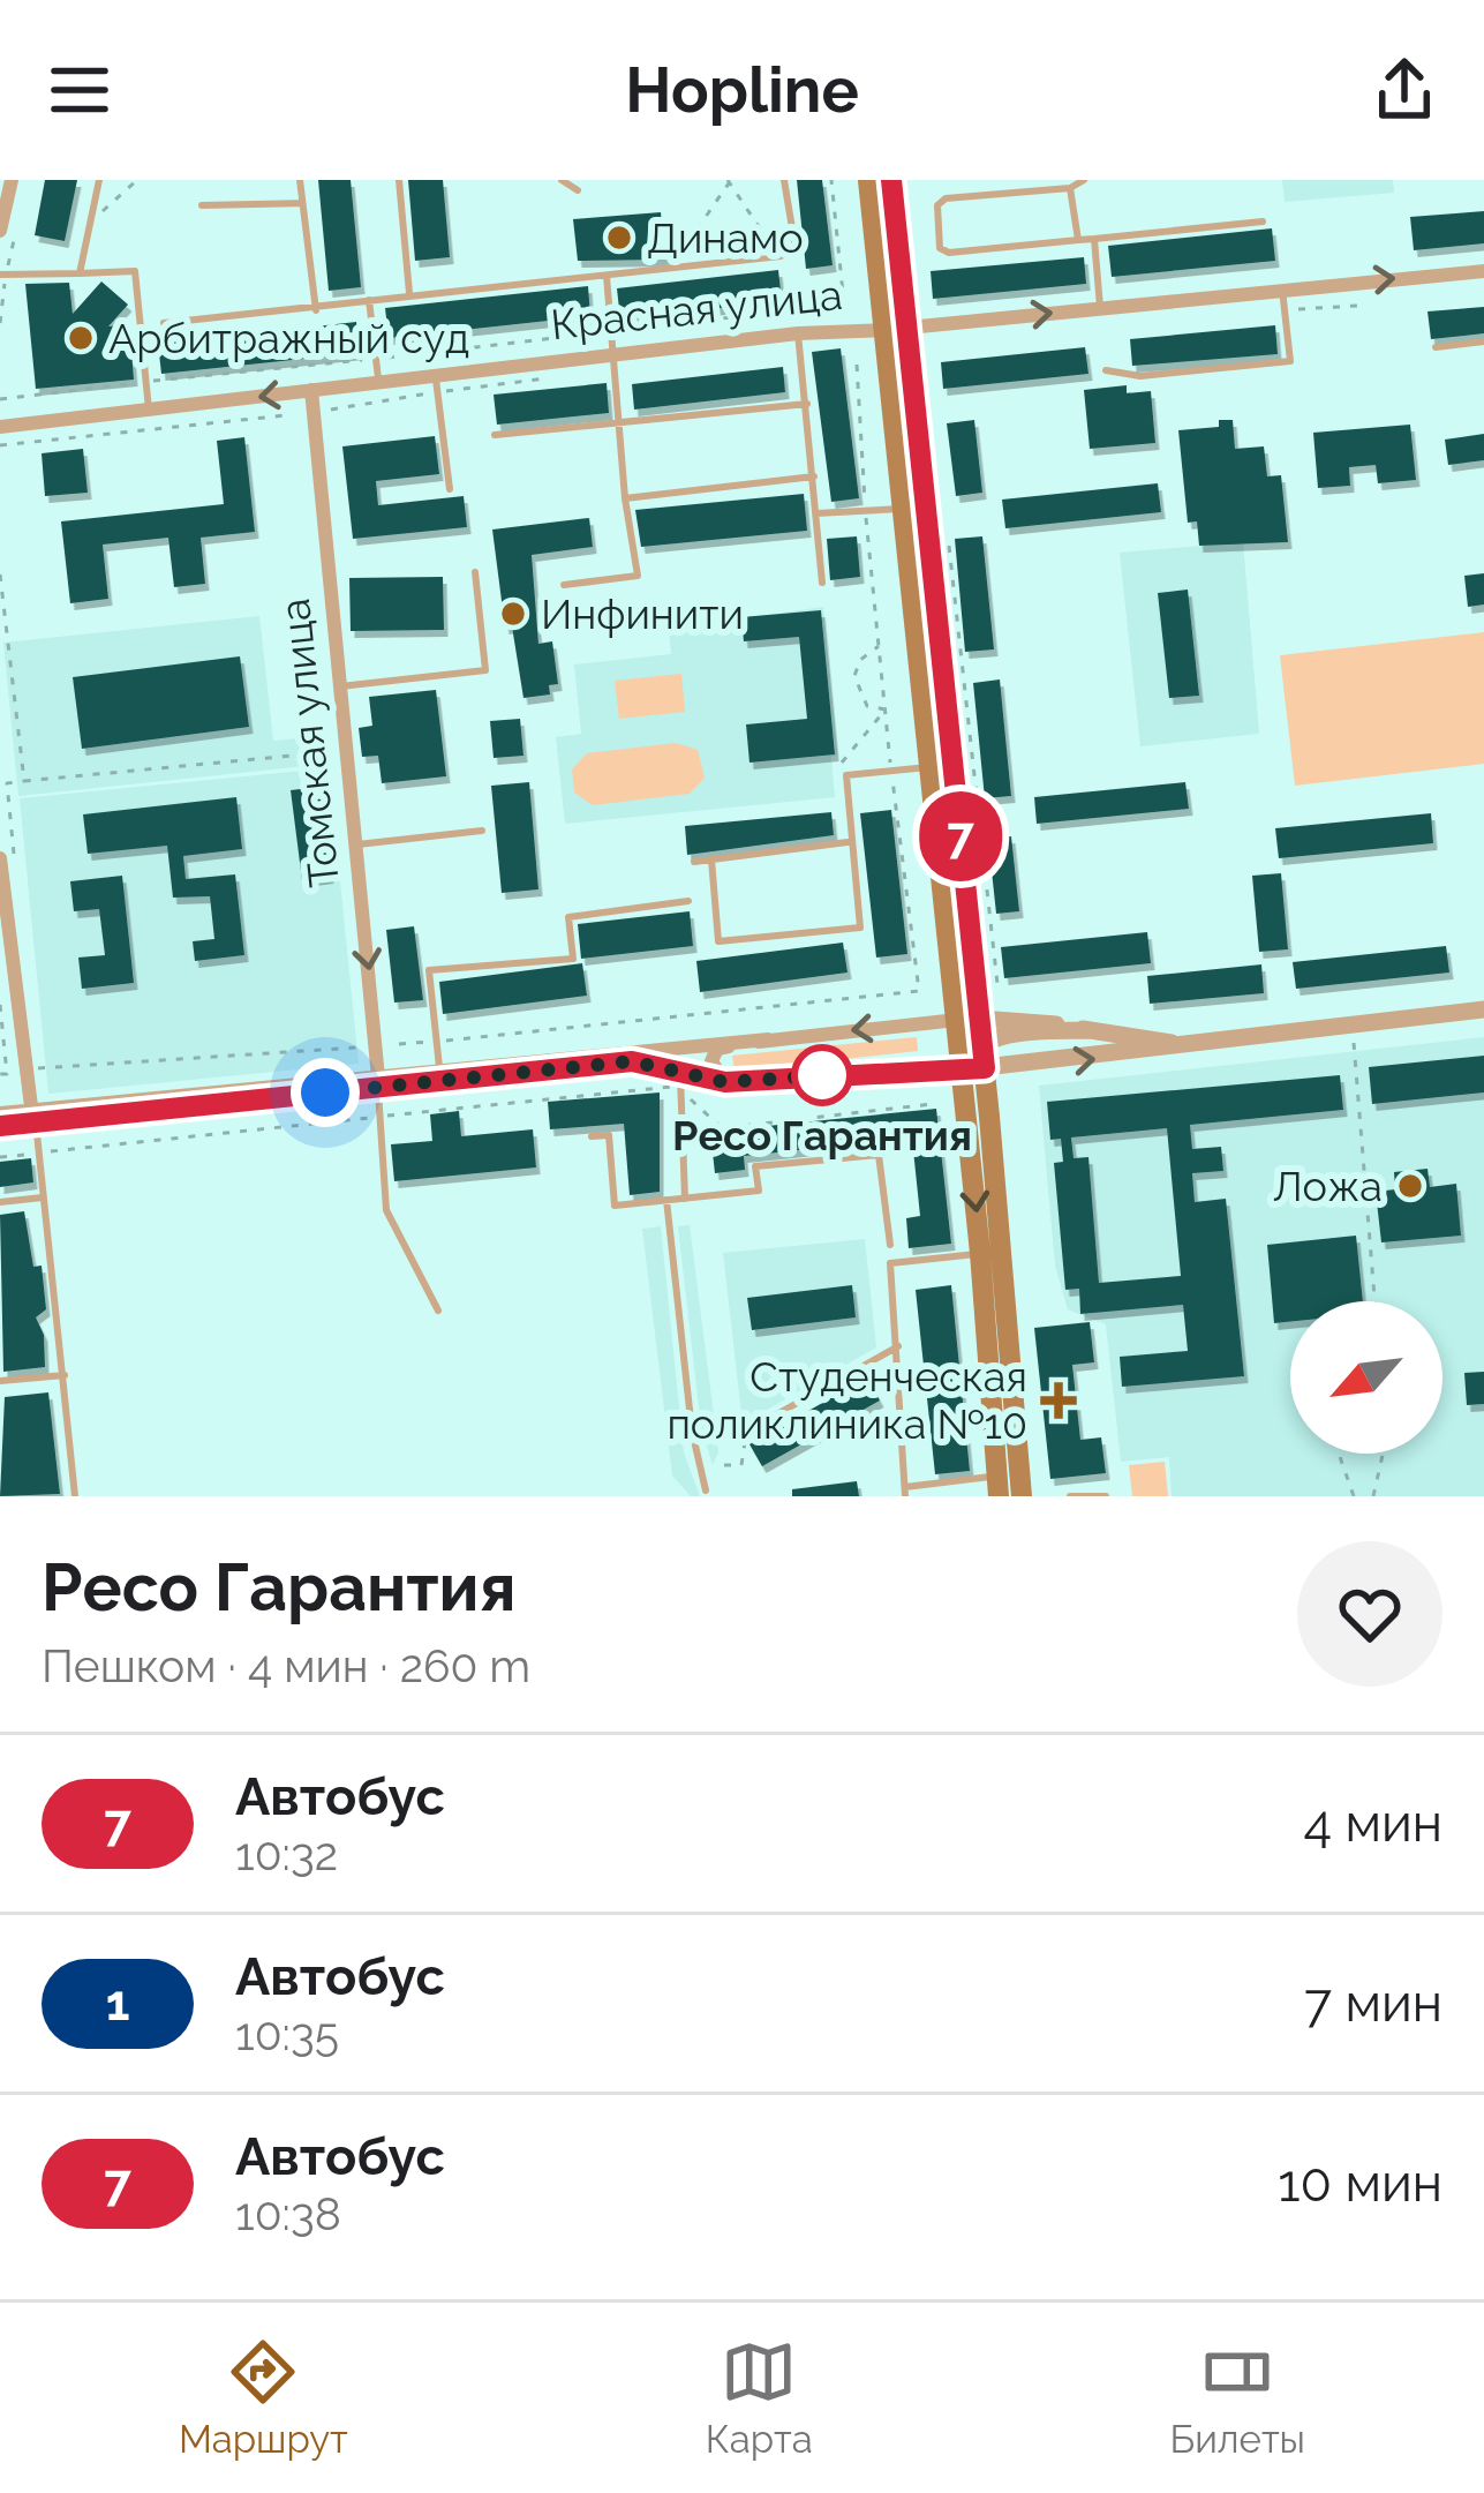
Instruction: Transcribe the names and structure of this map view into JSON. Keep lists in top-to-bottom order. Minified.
{"streets":{"street":["Красная улица","Томская улица"]},"crossings":[["Красная улица","Томская улица"]],"places":{"other":["Динамо","Арбитражный суд","Инфинити","Ресо Гарантия","Ложа"],"health":["Студенческая поликлиника №10"]},"lines":["bus line 7"],"north":"bottom left","page":{"header":"Hopline","on_map":"7","heading":["Ресо Гарантия","Пешком · 4 мин · 260 m"],"list":[{"mark":"7","name":"Автобус","note":"10:32","value":"4 мин"},{"mark":"1","name":"Автобус","note":"10:35","value":"7 мин"},{"mark":"7","name":"Автобус","note":"10:38","value":"10 мин"}],"tabs":["Маршрут","Карта","Билеты"]}}
